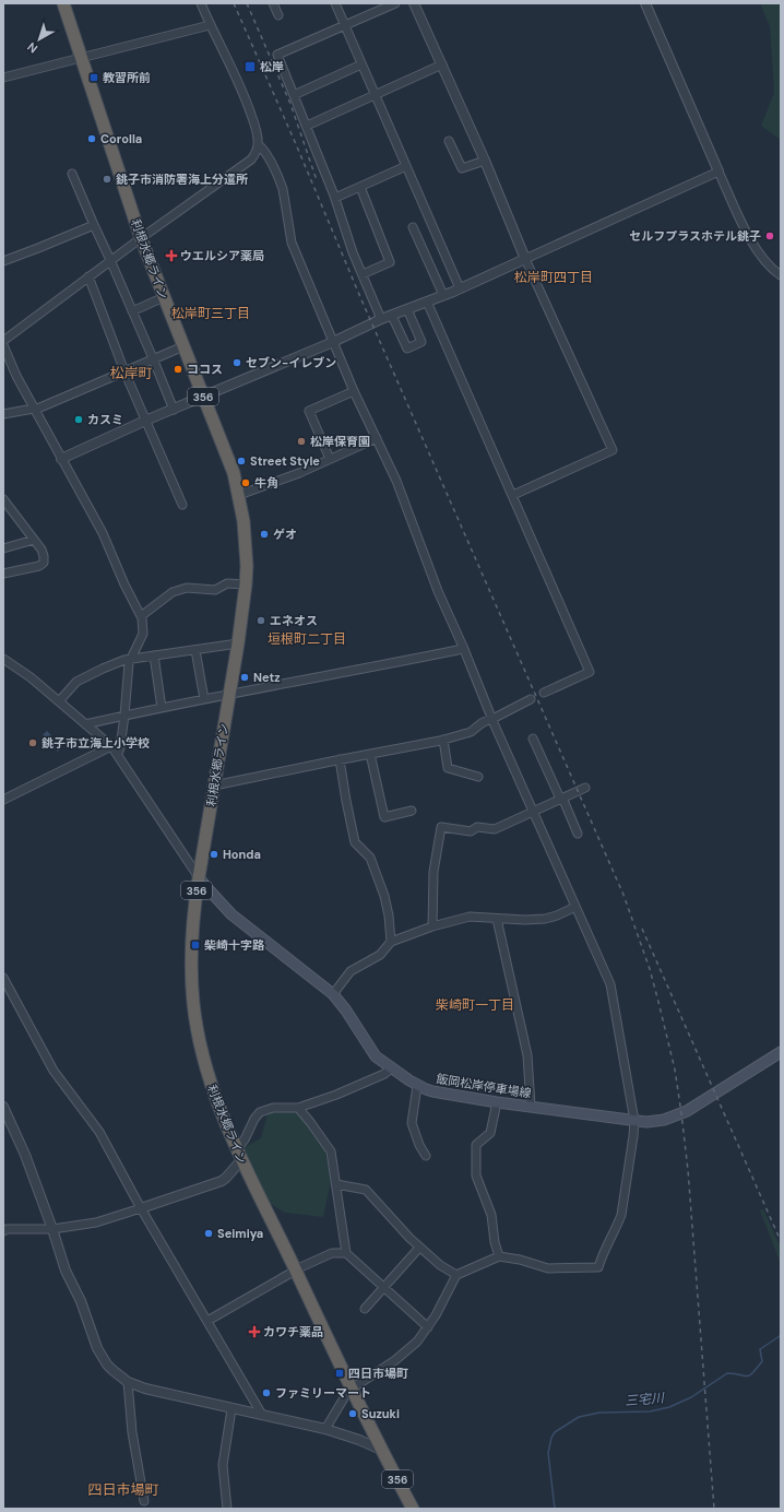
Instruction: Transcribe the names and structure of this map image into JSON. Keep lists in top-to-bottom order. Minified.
{"streets":{"highway":["利根水郷ライン","356"],"main road":["飯岡松岸停車場線"]},"crossings":[["利根水郷ライン","飯岡松岸停車場線"]],"districts":["松岸町四丁目","松岸町三丁目","松岸町","垣根町二丁目","柴崎町一丁目","四日市場町"],"water":["三宅川"],"places":{"transit":["松岸","教習所前","柴崎十字路","四日市場町"],"other":["Corolla","銚子市消防署海上分遣所","セルフプラスホテル銚子","セブン-イレブン","ココス","カスミ","松岸保育園","Street Style","牛角","ゲオ","エネオス","Netz","銚子市立海上小学校","Honda","Seimiya","ファミリーマート","Suzuki"],"health":["ウエルシア薬局","カワチ薬品"]},"north":"bottom left"}
